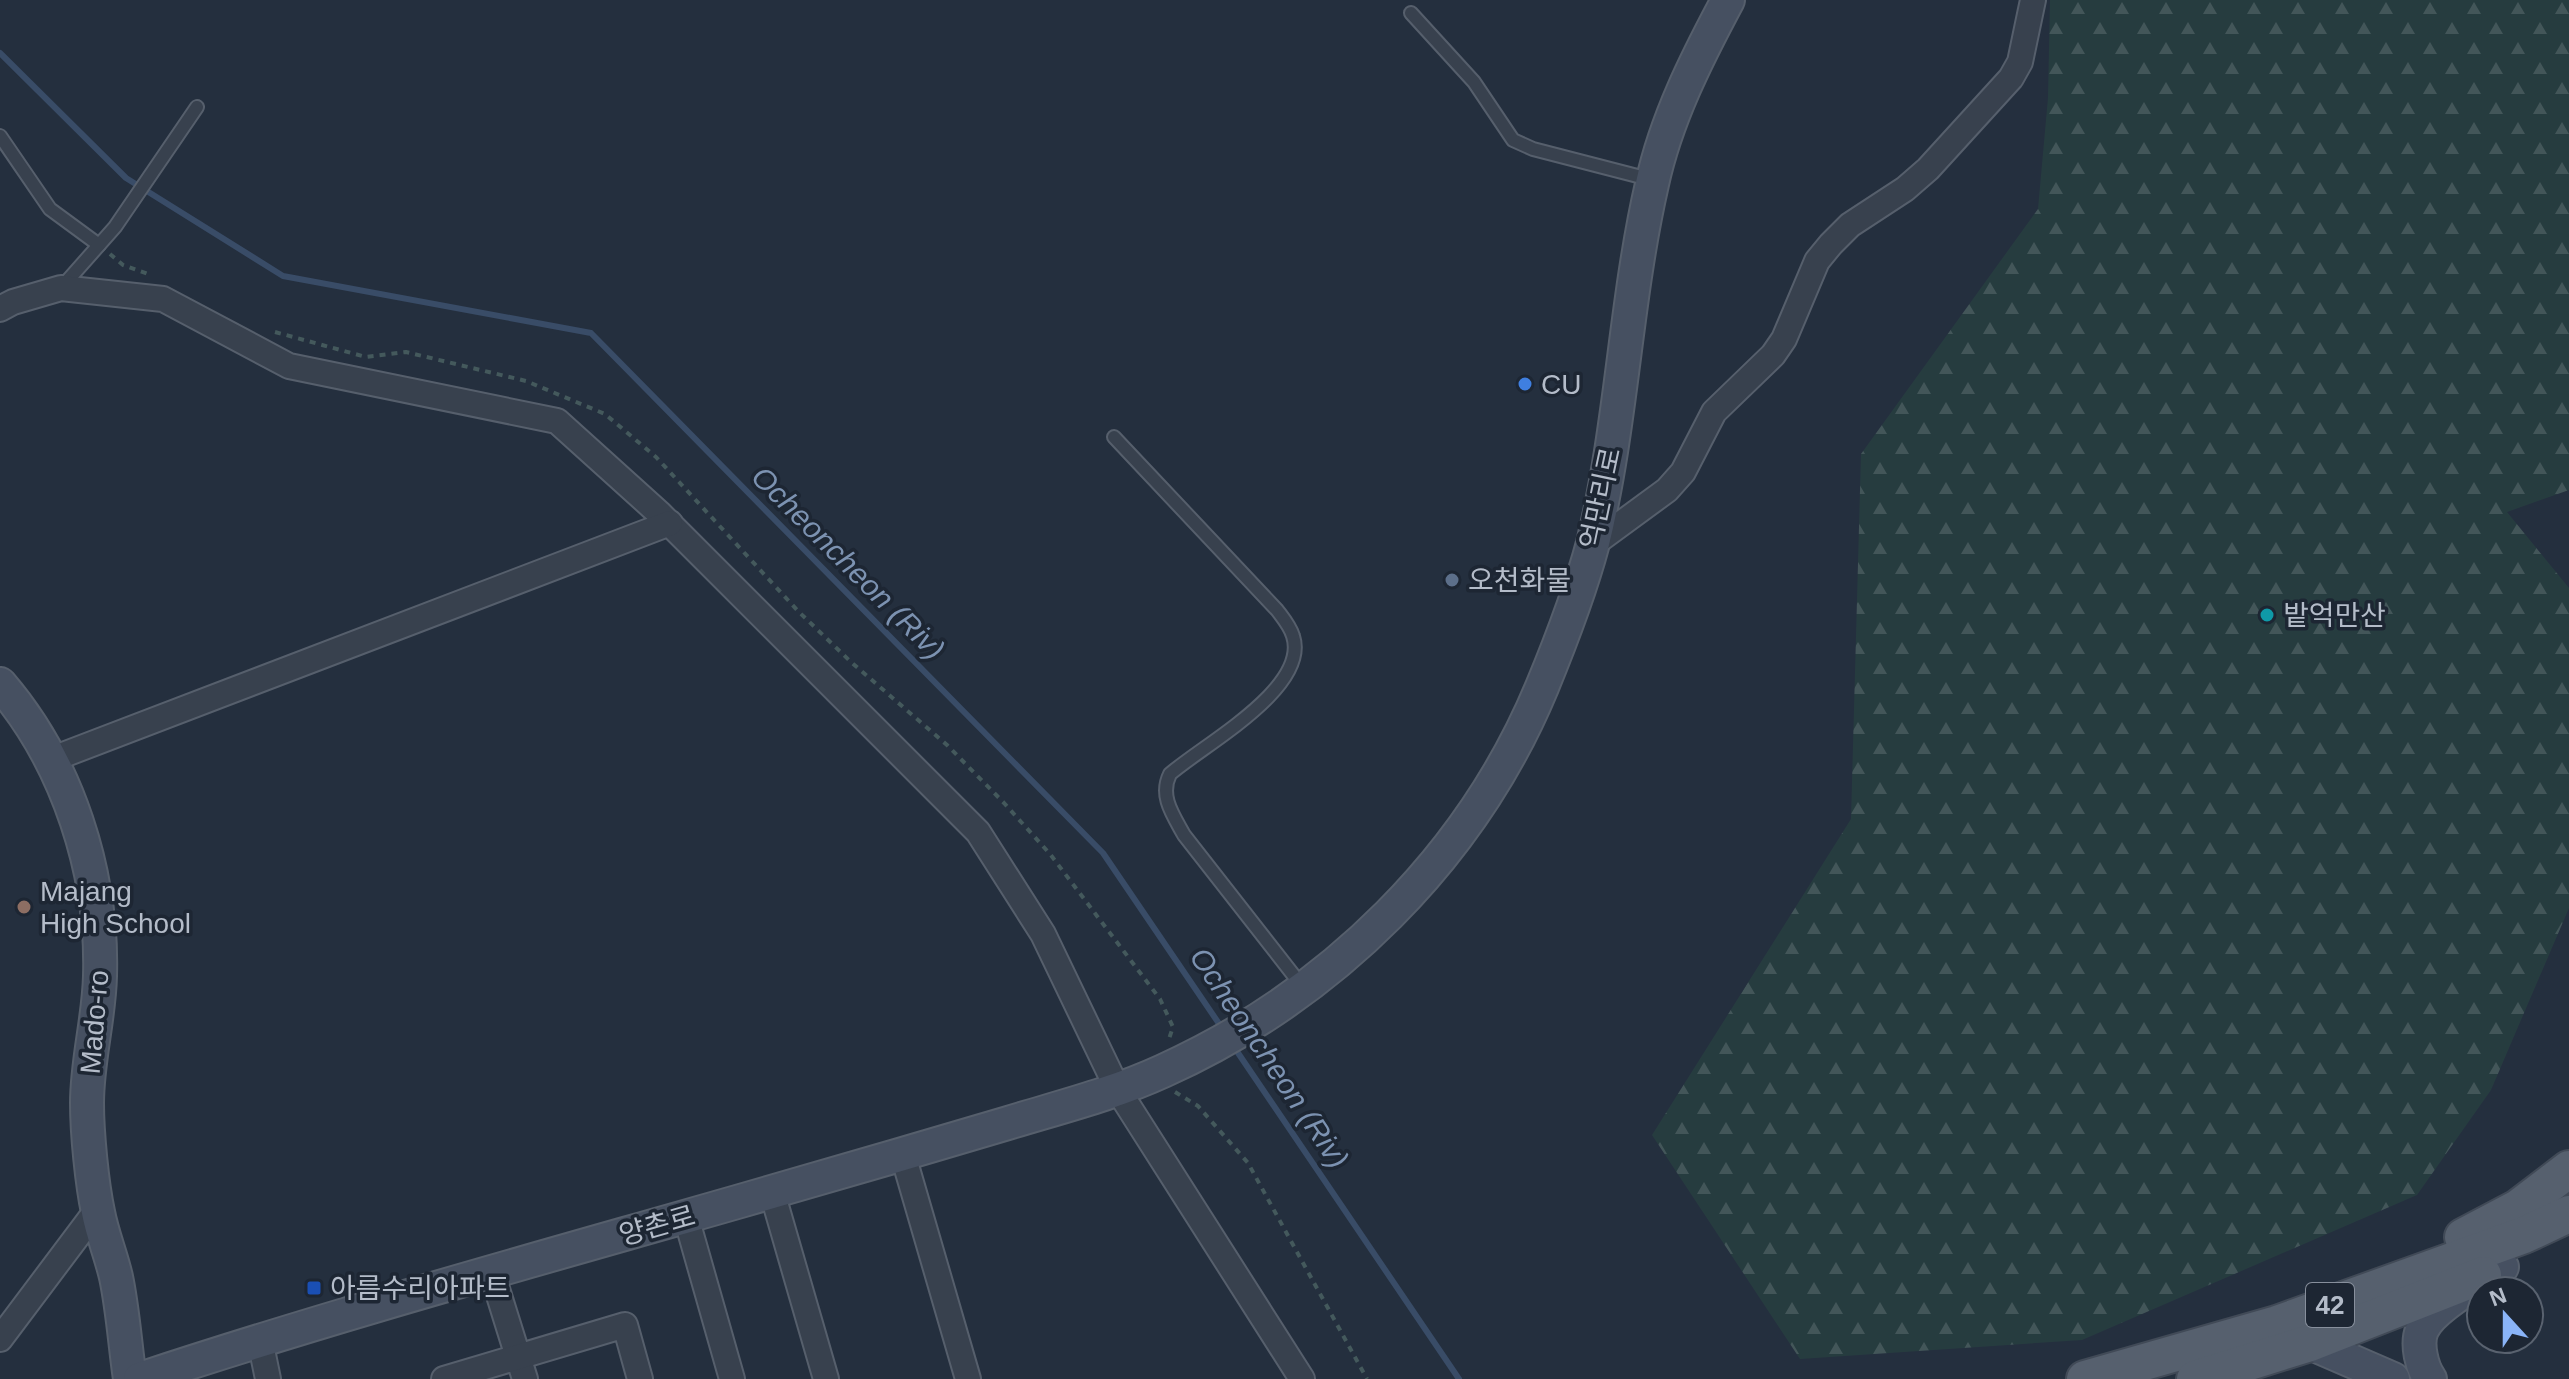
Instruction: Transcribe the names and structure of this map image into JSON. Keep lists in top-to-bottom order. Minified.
{"streets":{"main road":["42"],"street":["억만리로","Mado-ro","양촌로"]},"crossings":[["억만리로","양촌로"]],"water":["Ocheoncheon (Riv)"],"places":{"other":["CU","오천화물","밭억만산","Majang High School"],"transit":["아름수리아파트"]},"north":"top"}
